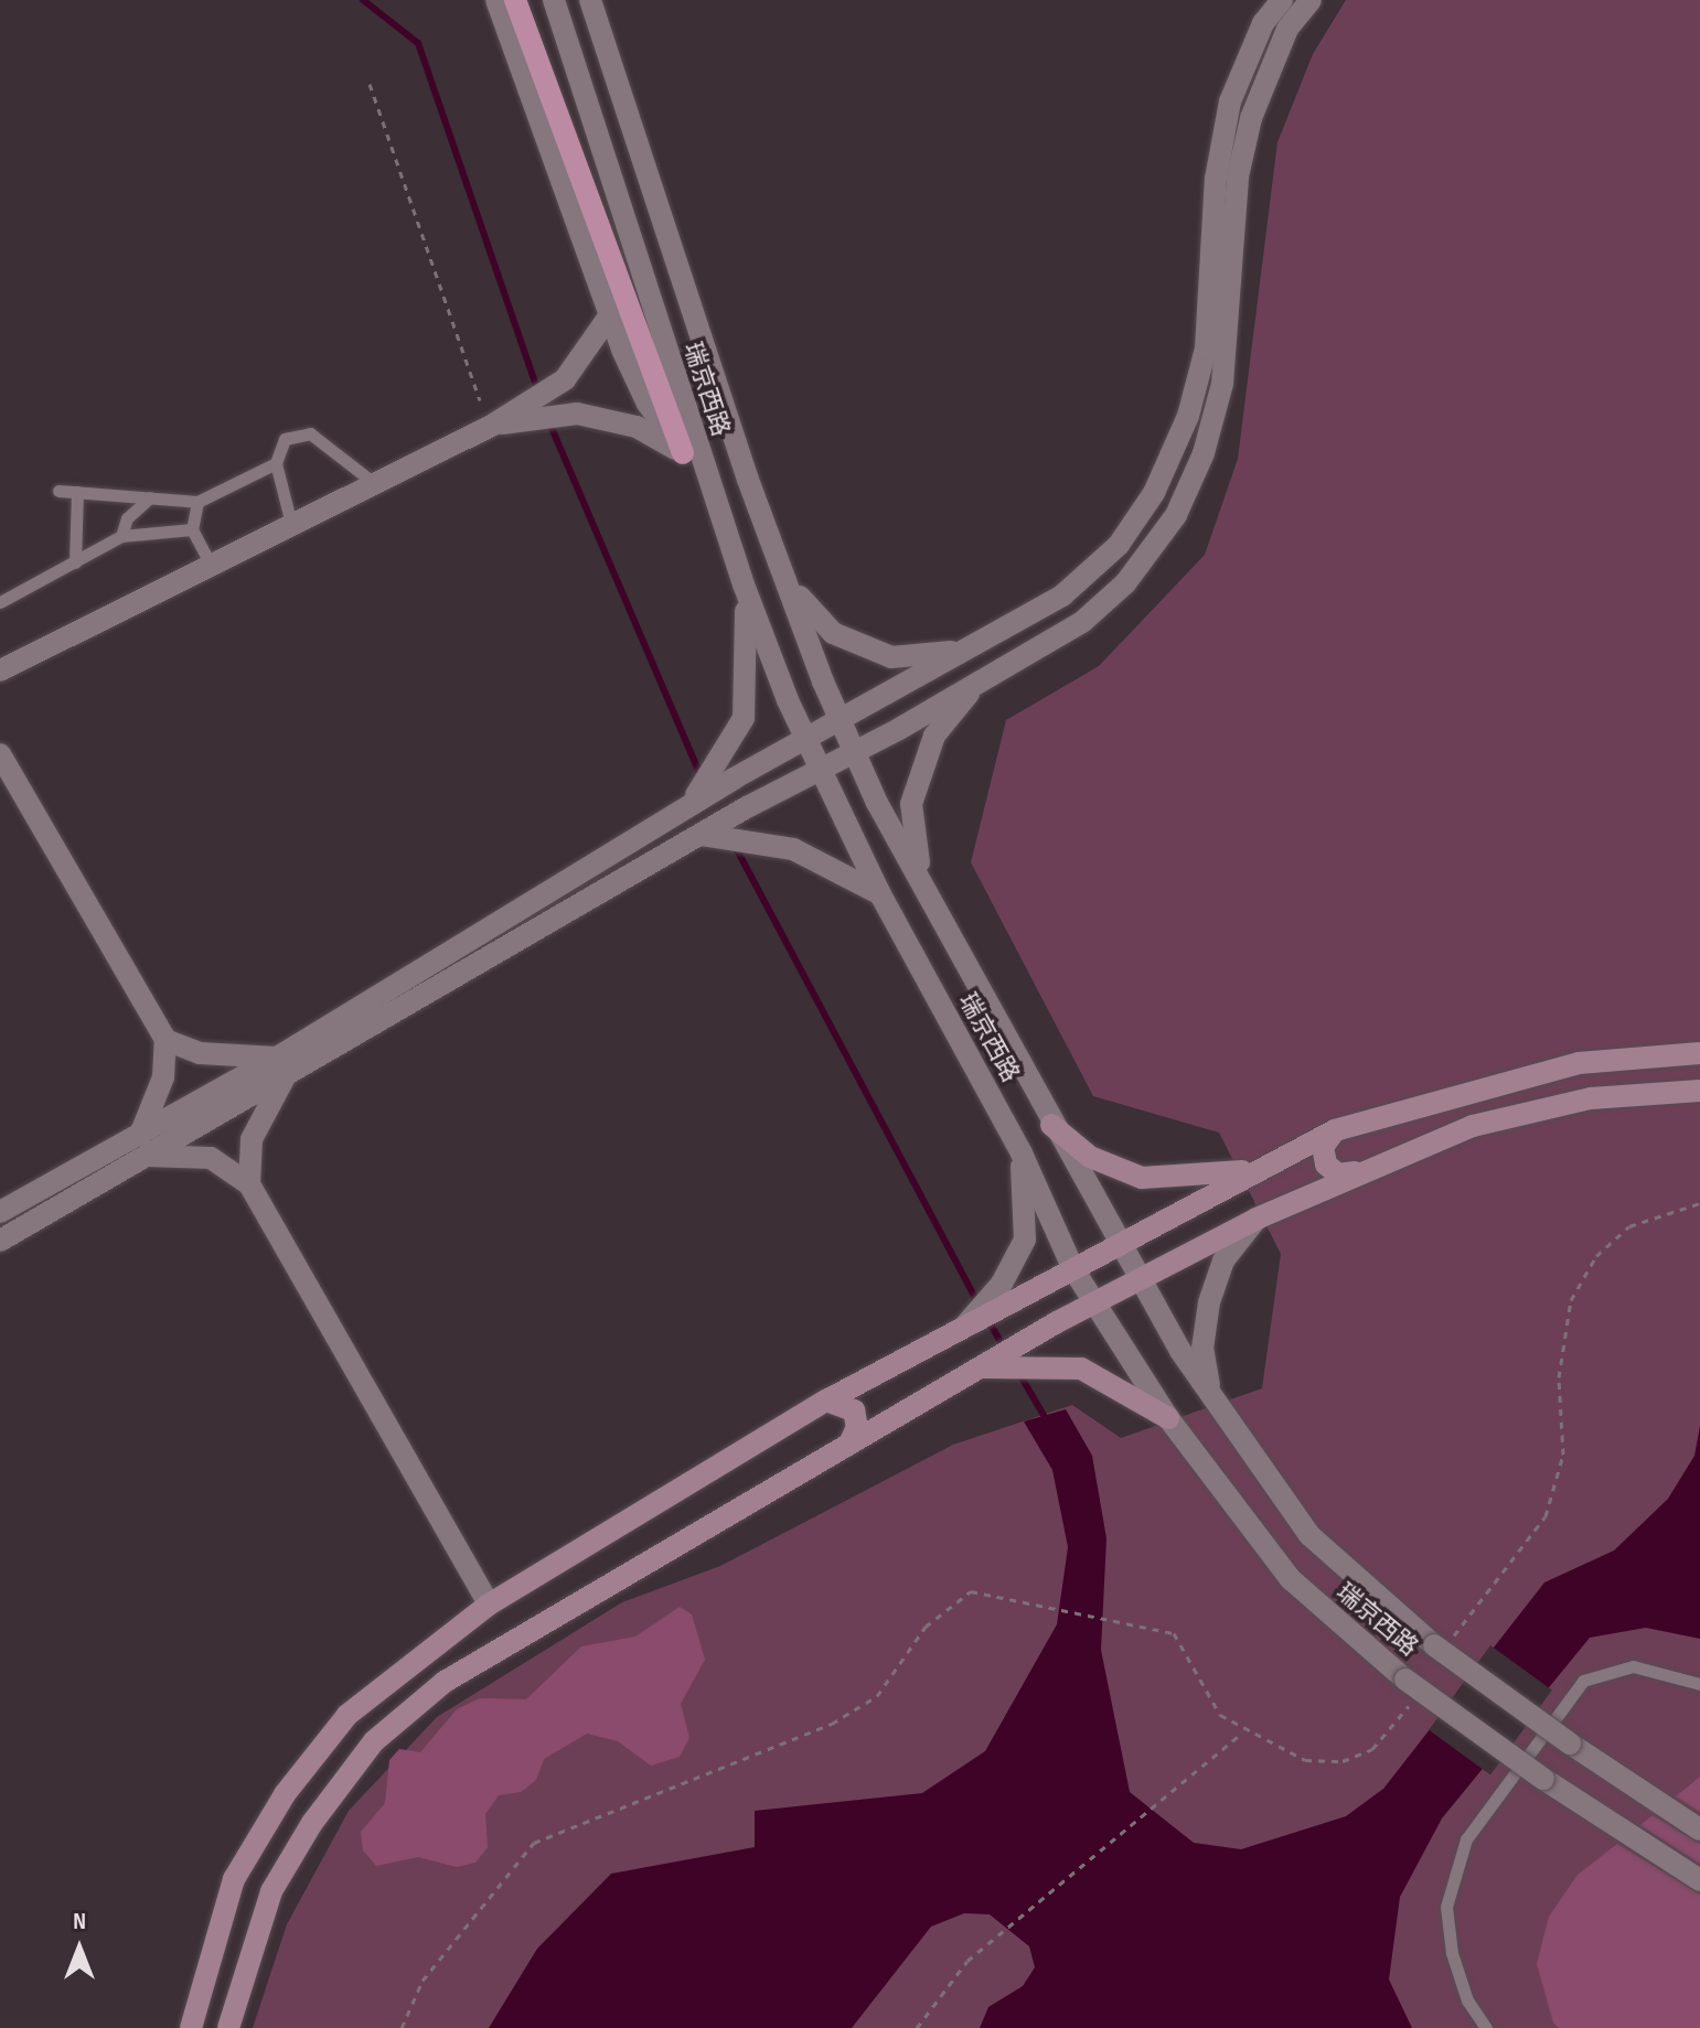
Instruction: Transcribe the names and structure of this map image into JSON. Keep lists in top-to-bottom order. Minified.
{"streets":{"street":["瑞京西路"]},"north":"top"}
